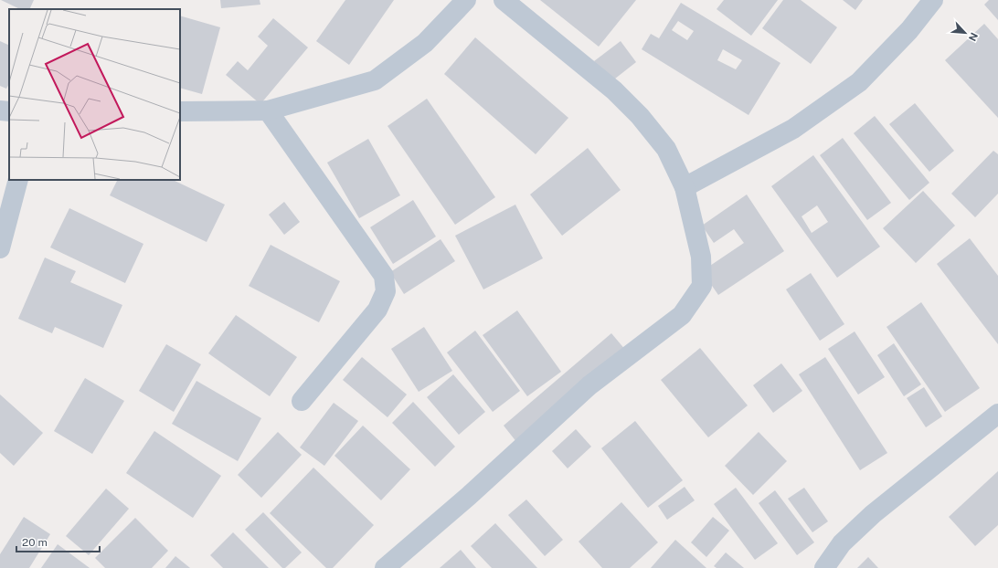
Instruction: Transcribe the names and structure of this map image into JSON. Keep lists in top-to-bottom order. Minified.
{"scale_bar":"20 m","north":"bottom right"}
